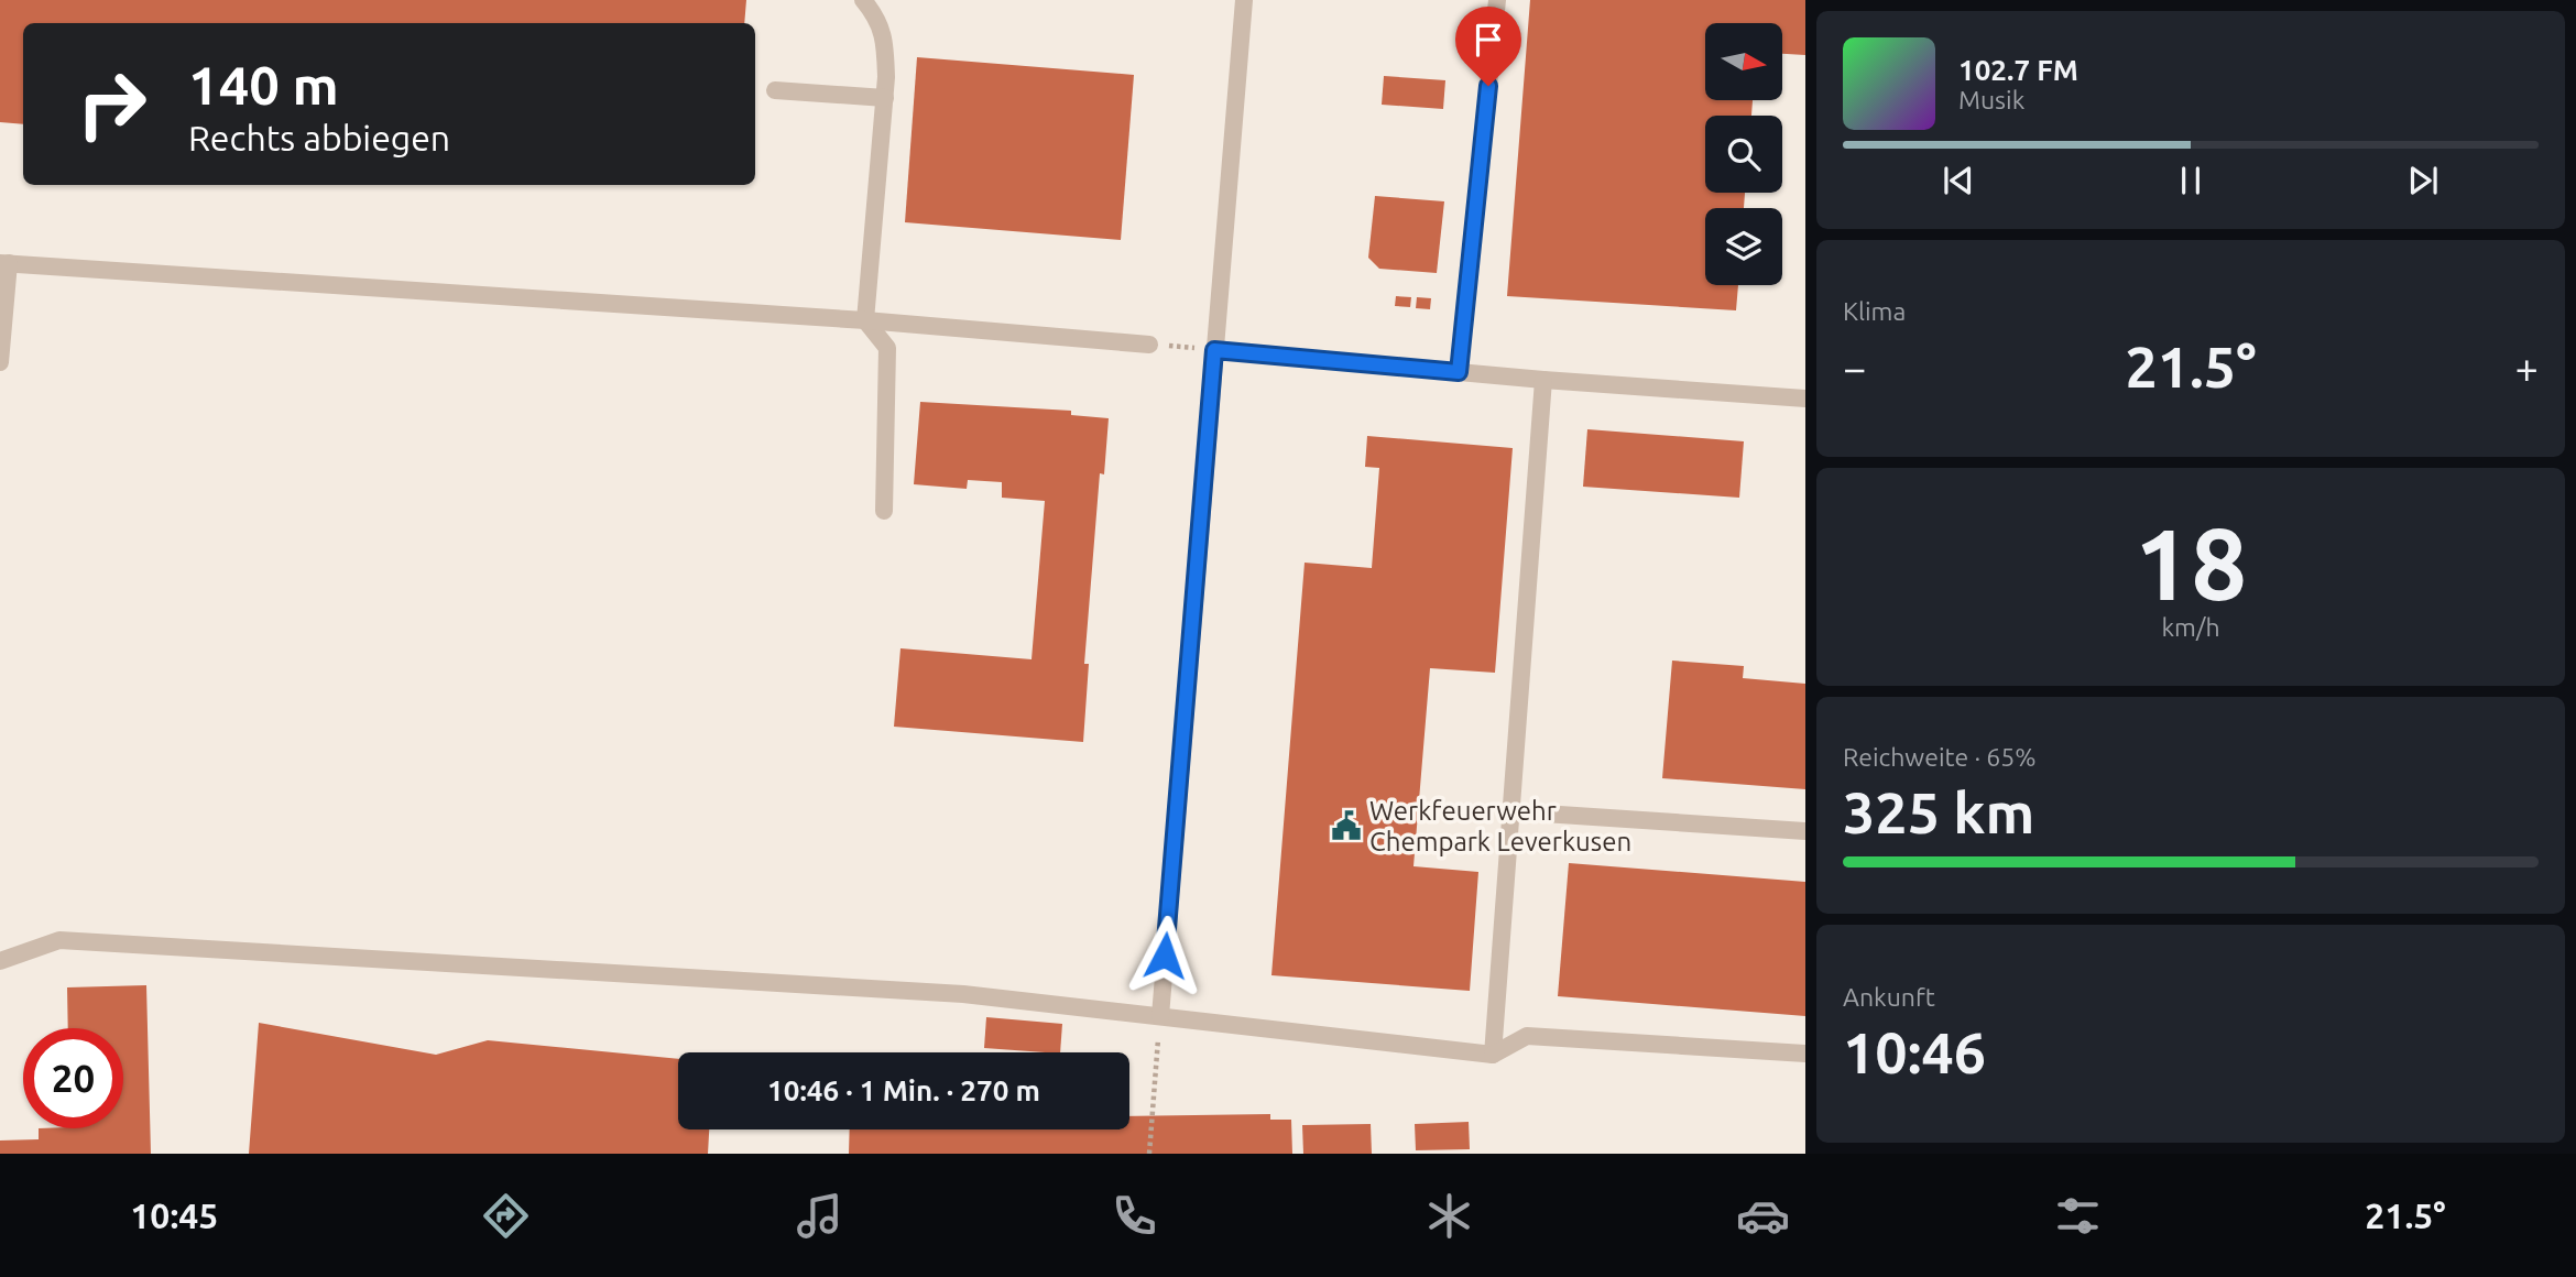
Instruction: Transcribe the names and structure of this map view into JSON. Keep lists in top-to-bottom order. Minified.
{"places":{"public building":["Werkfeuerwehr Chempark Leverkusen"]},"north":"right","page":{"turn":["140 m","Rechts abbiegen"],"song":["102.7 FM","Musik"],"tile":["Klima",["18","km/h"],["Reichweite · 65%","325 km"],["Ankunft","10:46"]],"heat":["−","21.5°","+"],"limit":"20","trip":"10:46 · 1 Min. · 270 m","tabs":["10:45","21.5°"]}}
